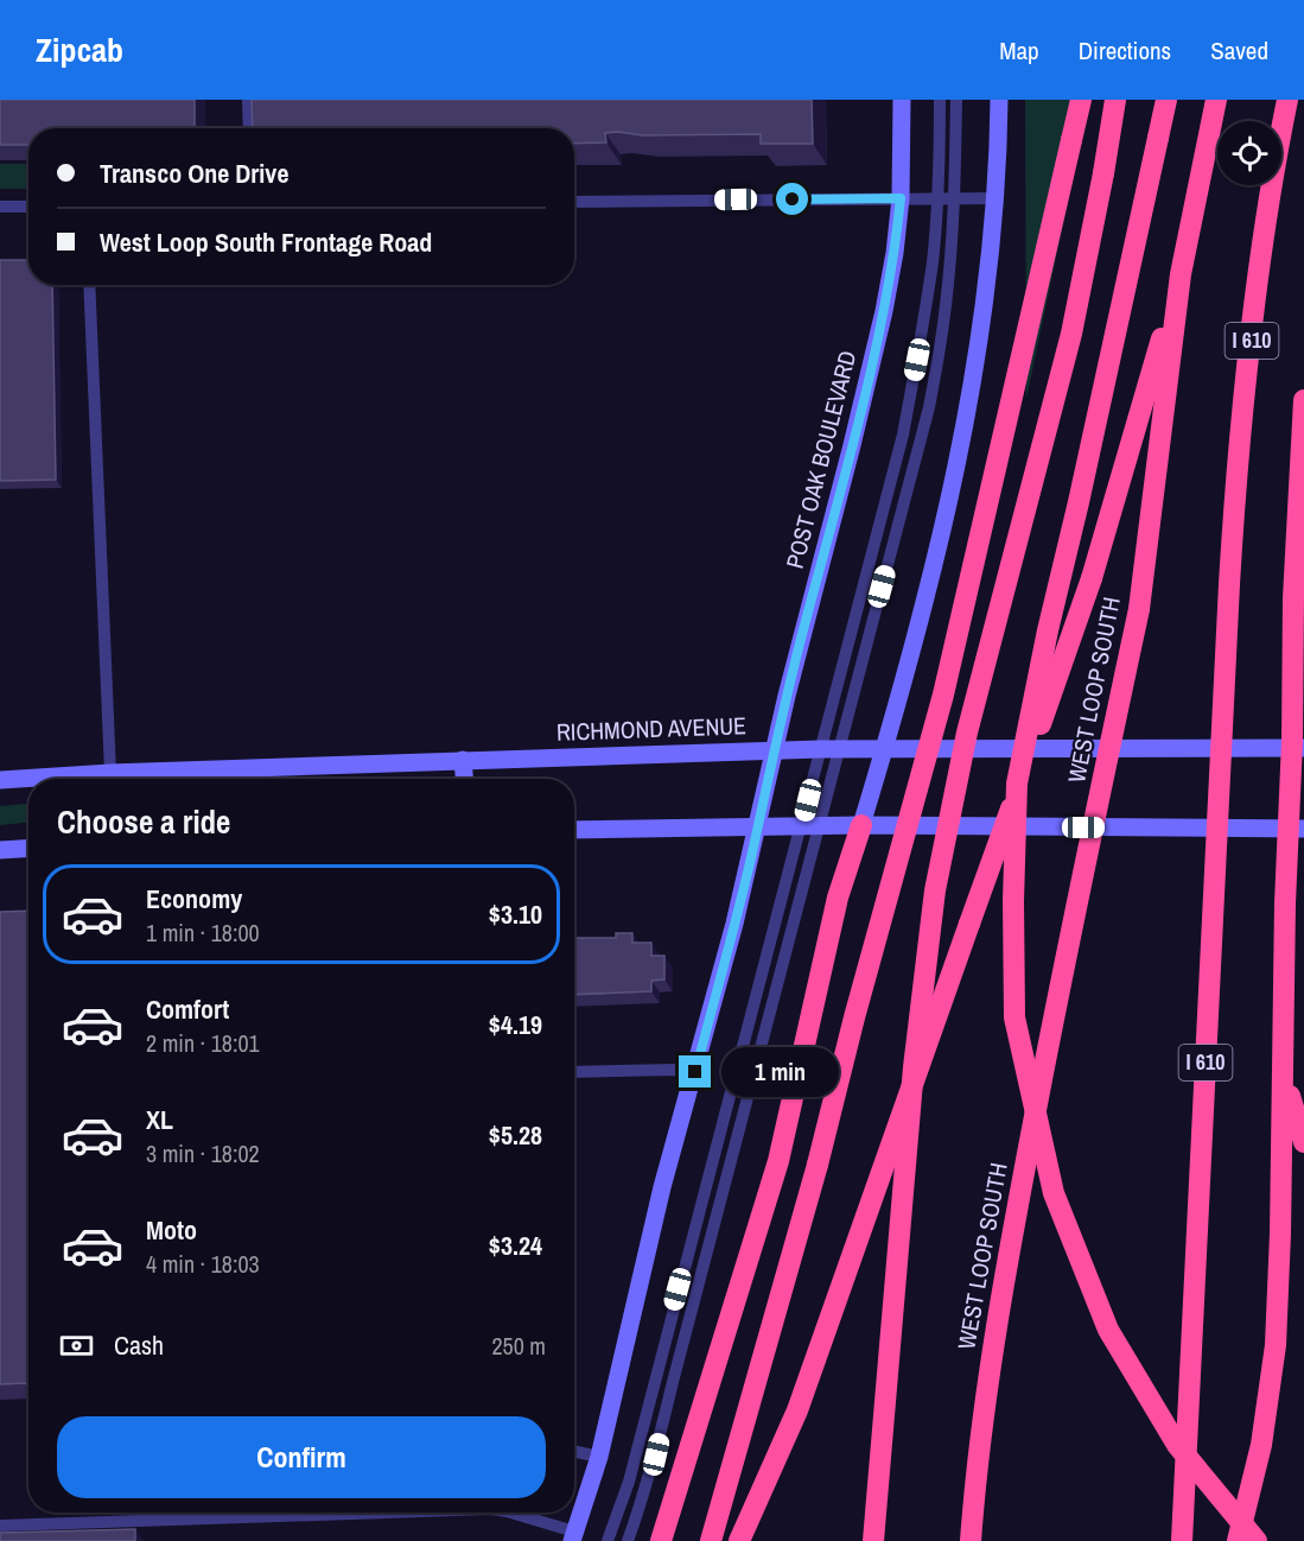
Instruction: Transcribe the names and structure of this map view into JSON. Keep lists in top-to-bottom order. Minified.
{"streets":{"highway":["I 610","WEST LOOP SOUTH"],"main road":["POST OAK BOULEVARD","RICHMOND AVENUE"]},"crossings":[["POST OAK BOULEVARD","RICHMOND AVENUE"]],"page":{"header":"Zipcab","nav":["Map","Directions","Saved"],"banner":["Transco One Drive","West Loop South Frontage Road"],"heading":"Choose a ride","list":[{"name":"Economy","note":"1 min · 18:00","value":"$3.10"},{"name":"Comfort","note":"2 min · 18:01","value":"$4.19"},{"name":"XL","note":"3 min · 18:02","value":"$5.28"},{"name":"Moto","note":"4 min · 18:03","value":"$3.24"}],"bubble":"1 min","pay":["Cash","250 m"],"buttons":"Confirm"}}
